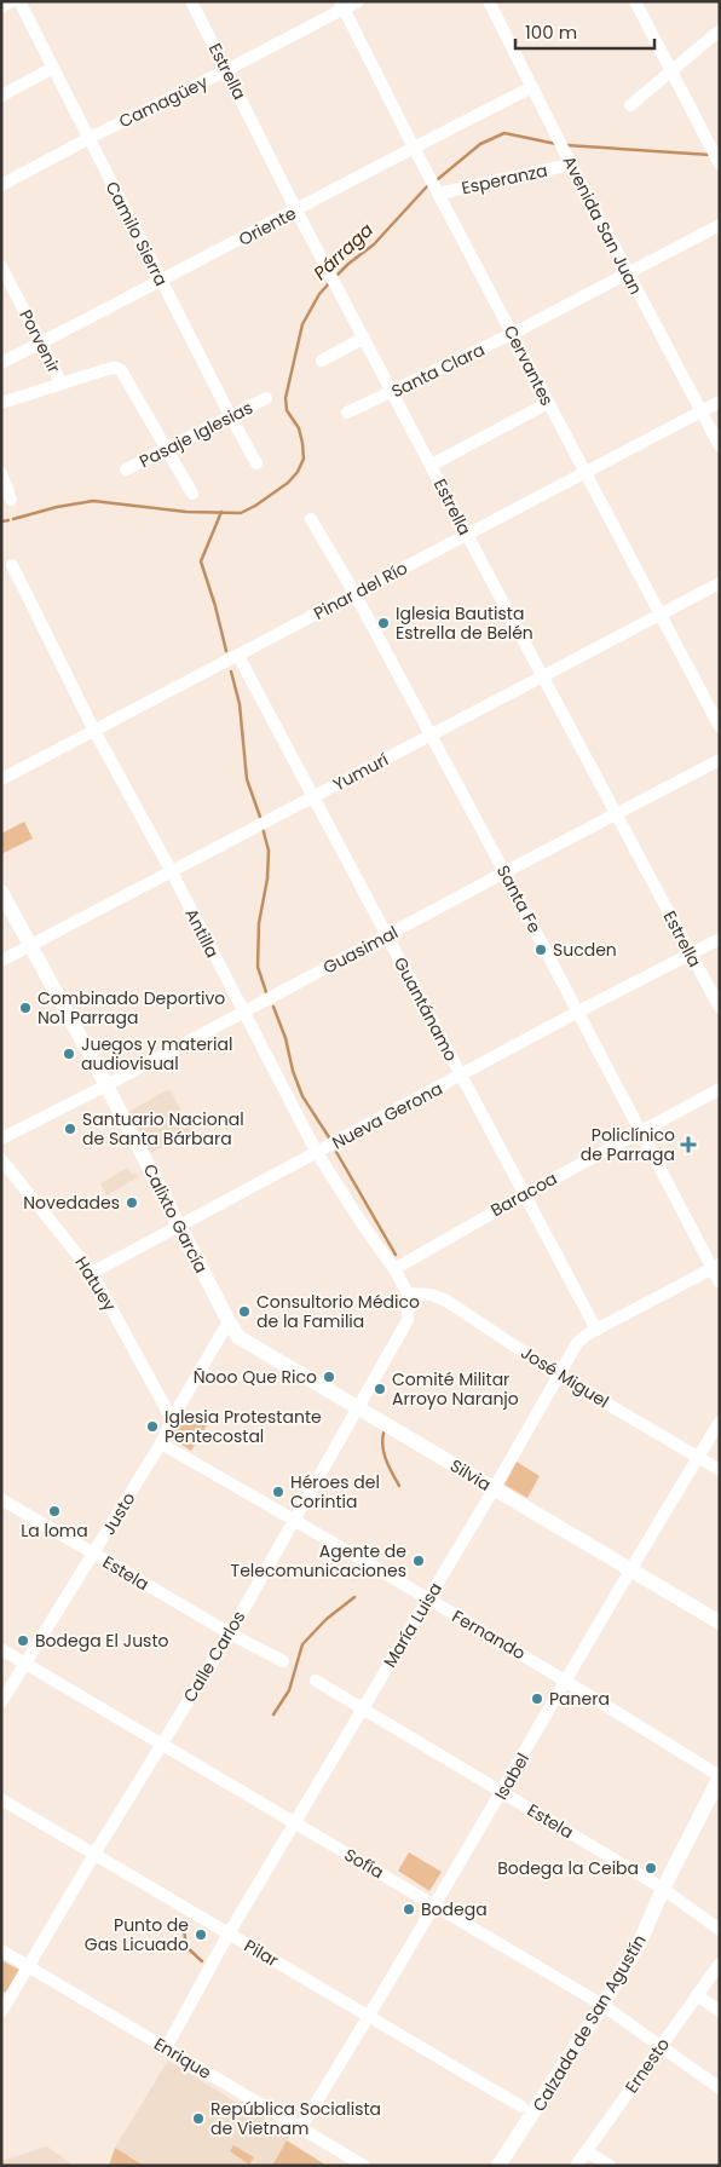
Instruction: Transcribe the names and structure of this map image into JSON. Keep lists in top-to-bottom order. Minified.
{"streets":{"main road":["Calixto García","Silvia","Calzada de San Agustín"],"street":["Estrella","Camagüey","Esperanza","Avenida San Juan","Oriente","Camilo Sierra","Porvenir","Cervantes","Santa Clara","Pasaje Iglesias","Pinar del Río","Yumurí","Santa Fe","Antilla","Guasimal","Guantánamo","Nueva Gerona","Baracoa","Hatuey","José Miguel","Justo","Estela","María Luisa","Fernando","Calle Carlos","Isabel","Sofía","Pilar","Enrique","Ernesto"]},"crossings":[["Estrella","Camagüey"],["Estrella","Oriente"],["Estrella","Santa Clara"],["Estrella","Pinar del Río"],["Estrella","Yumurí"],["Estrella","Guasimal"],["Estrella","Nueva Gerona"],["Camagüey","Camilo Sierra"],["Camagüey","Cervantes"],["Esperanza","Avenida San Juan"],["Esperanza","Cervantes"],["Avenida San Juan","Oriente"],["Avenida San Juan","Santa Clara"],["Avenida San Juan","Pinar del Río"],["Oriente","Camilo Sierra"],["Oriente","Porvenir"],["Oriente","Cervantes"],["Camilo Sierra","Pasaje Iglesias"],["Cervantes","Santa Clara"],["Cervantes","Pinar del Río"],["Cervantes","Yumurí"],["Pinar del Río","Santa Fe"],["Pinar del Río","Antilla"],["Pinar del Río","Guantánamo"],["Yumurí","Santa Fe"],["Yumurí","Antilla"],["Yumurí","Guantánamo"],["Yumurí","Calixto García"],["Santa Fe","Guasimal"],["Santa Fe","Nueva Gerona"],["Santa Fe","Baracoa"],["Santa Fe","María Luisa"],["Antilla","Guasimal"],["Antilla","Nueva Gerona"],["Antilla","Baracoa"],["Antilla","José Miguel"],["Antilla","Calle Carlos"],["Guasimal","Guantánamo"],["Guasimal","Calixto García"],["Guantánamo","Nueva Gerona"],["Guantánamo","Baracoa"],["Guantánamo","María Luisa"],["Nueva Gerona","Calixto García"],["Nueva Gerona","Hatuey"],["Calixto García","Silvia"],["Calixto García","Justo"],["Hatuey","Justo"],["José Miguel","María Luisa"],["José Miguel","Calle Carlos"],["José Miguel","Isabel"],["Silvia","Justo"],["Silvia","María Luisa"],["Silvia","Calle Carlos"],["Silvia","Isabel"],["Justo","Estela"],["Justo","Fernando"],["Justo","Sofía"],["Estela","María Luisa"],["Estela","Calle Carlos"],["Estela","Isabel"],["Estela","Calzada de San Agustín"],["María Luisa","Fernando"],["María Luisa","Sofía"],["María Luisa","Pilar"],["María Luisa","Enrique"],["Fernando","Calle Carlos"],["Fernando","Isabel"],["Fernando","Calzada de San Agustín"],["Calle Carlos","Sofía"],["Calle Carlos","Pilar"],["Calle Carlos","Enrique"],["Isabel","Sofía"],["Isabel","Pilar"],["Isabel","Enrique"],["Sofía","Calzada de San Agustín"],["Sofía","Ernesto"],["Pilar","Calzada de San Agustín"]],"water":["Párraga"],"places":{"other":["Iglesia Bautista Estrella de Belén","Sucden","Combinado Deportivo No1 Parraga","Juegos y material audiovisual","Santuario Nacional de Santa Bárbara","Novedades","Consultorio Médico de la Familia","Ñooo Que Rico","Comité Militar Arroyo Naranjo","Iglesia Protestante Pentecostal","Héroes del Corintia","La loma","Agente de Telecomunicaciones","Bodega El Justo","Panera","Bodega la Ceiba","Bodega","Punto de Gas Licuado","República Socialista de Vietnam"],"health":["Policlínico de Parraga"]},"scale_bar":"100 m"}
